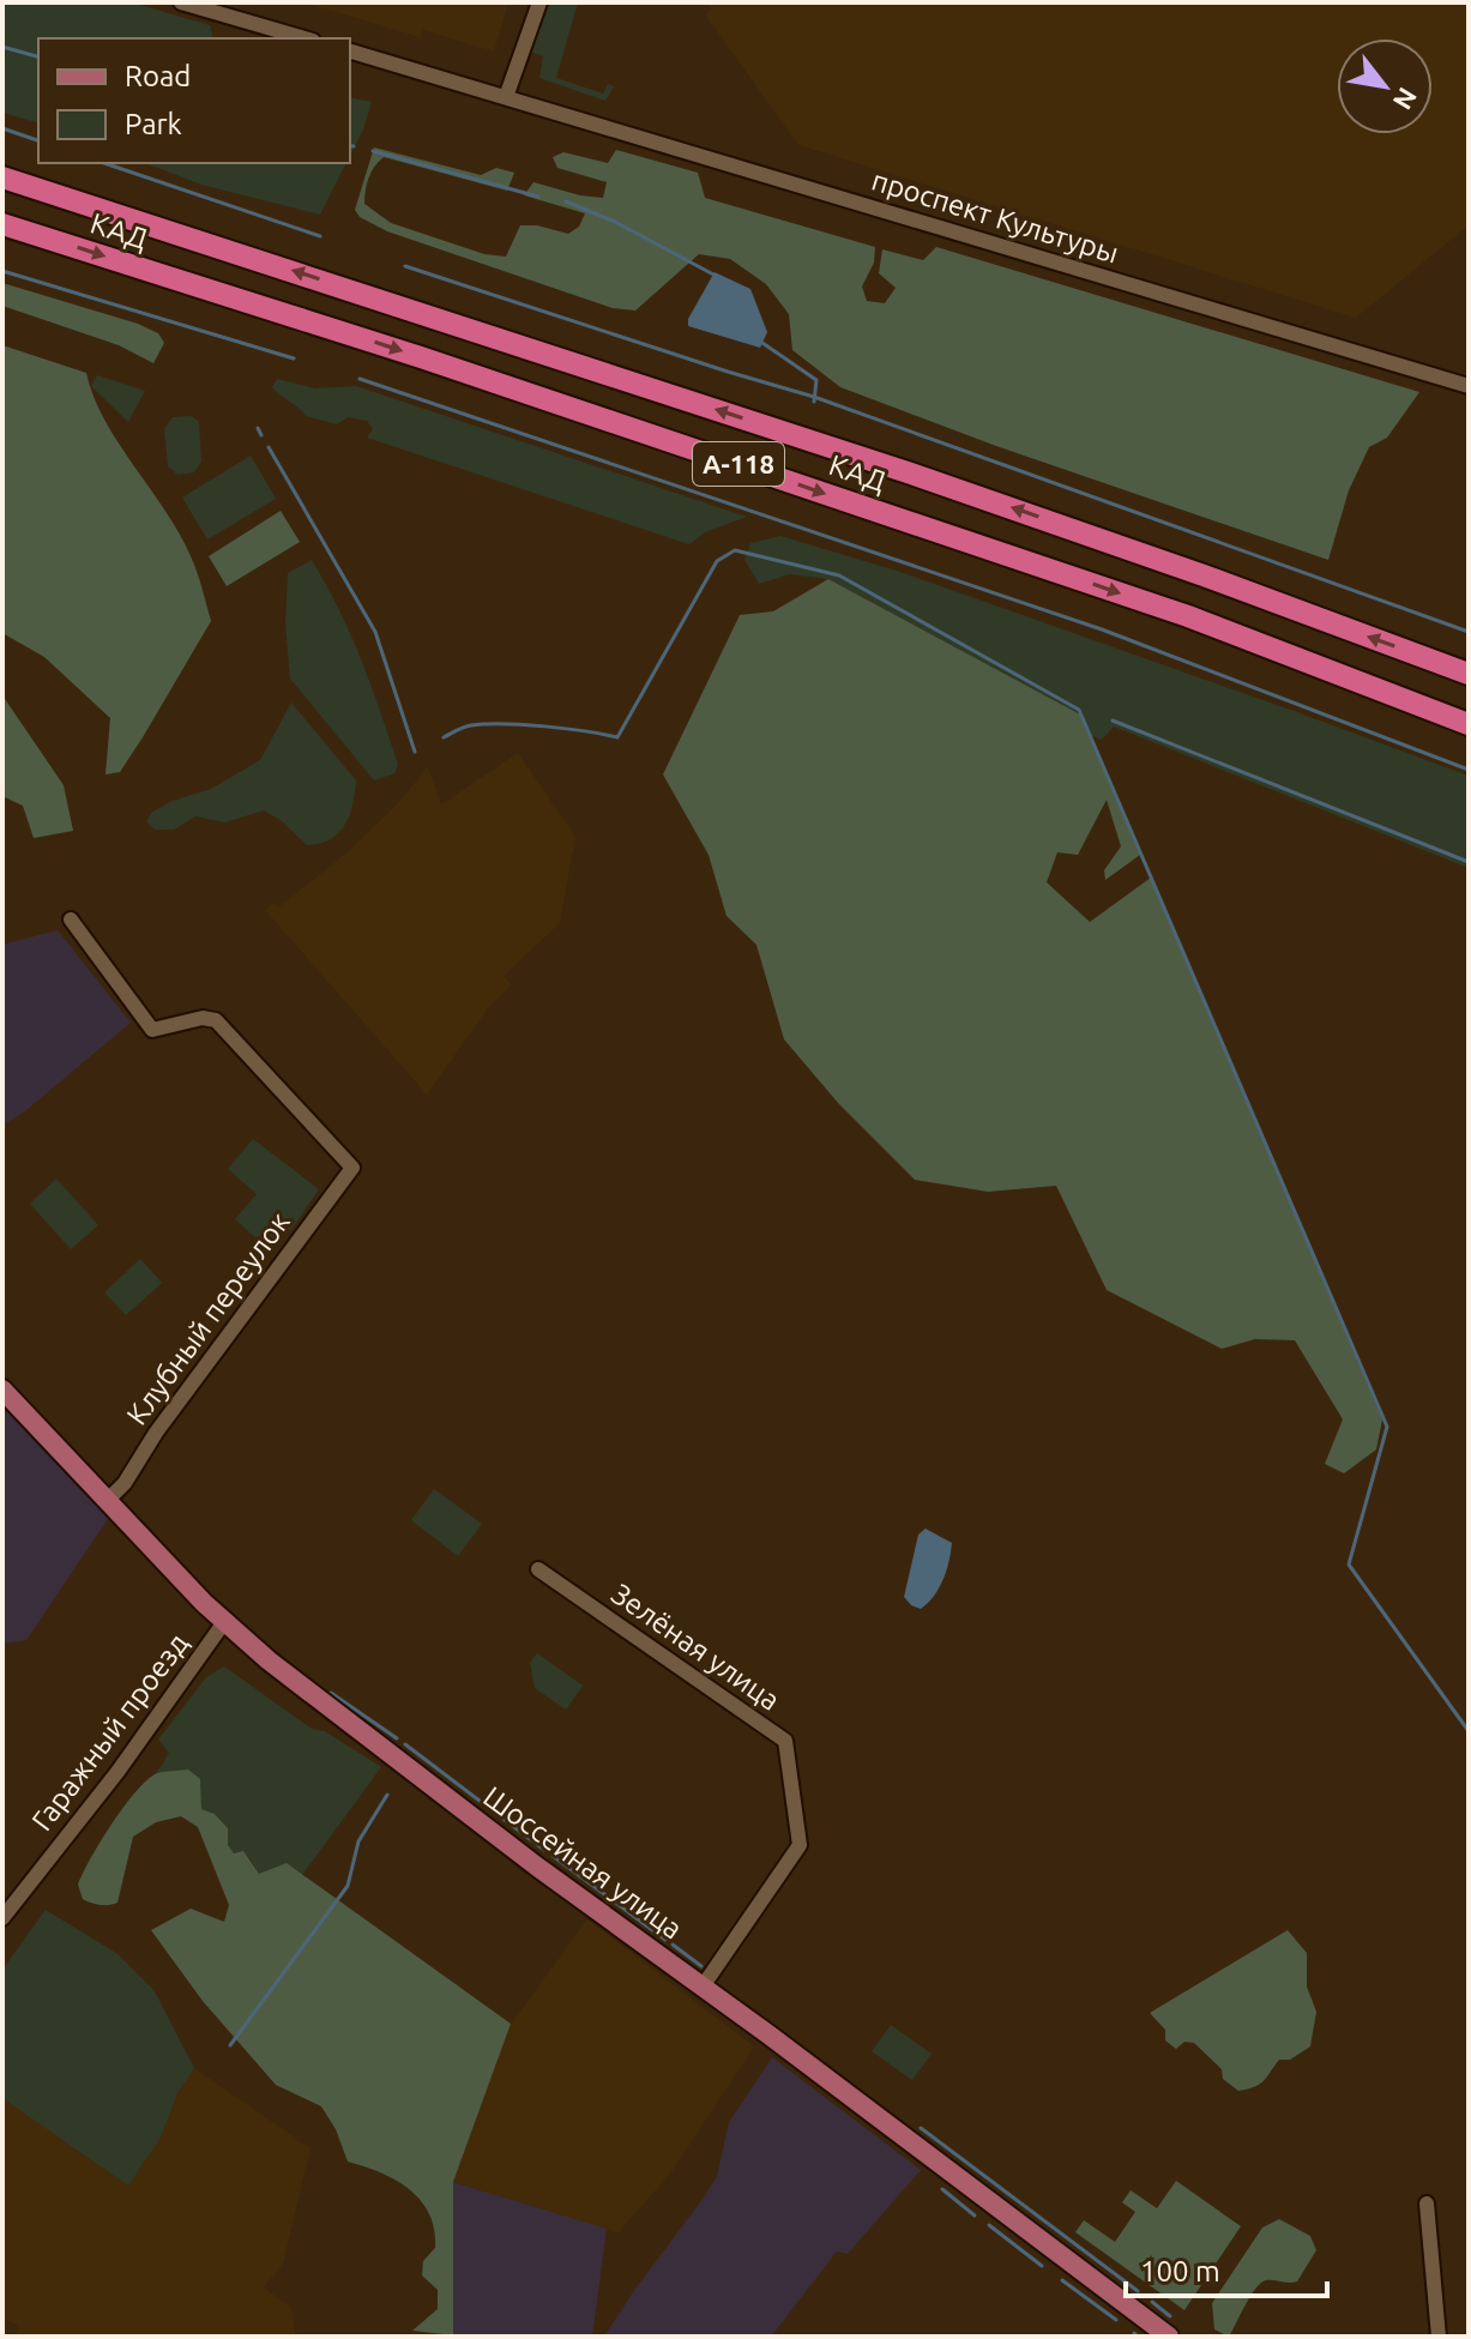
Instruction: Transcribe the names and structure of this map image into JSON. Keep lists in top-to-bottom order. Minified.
{"streets":{"highway":["КАД","А-118"],"main road":["Шоссейная улица"],"street":["проспект Культуры","Клубный переулок","Зелёная улица","Гаражный проезд"]},"crossings":[["Клубный переулок","Шоссейная улица"],["Зелёная улица","Шоссейная улица"],["Гаражный проезд","Шоссейная улица"]],"legend":["Road","Park"],"scale_bar":"100 m","north":"bottom right"}
